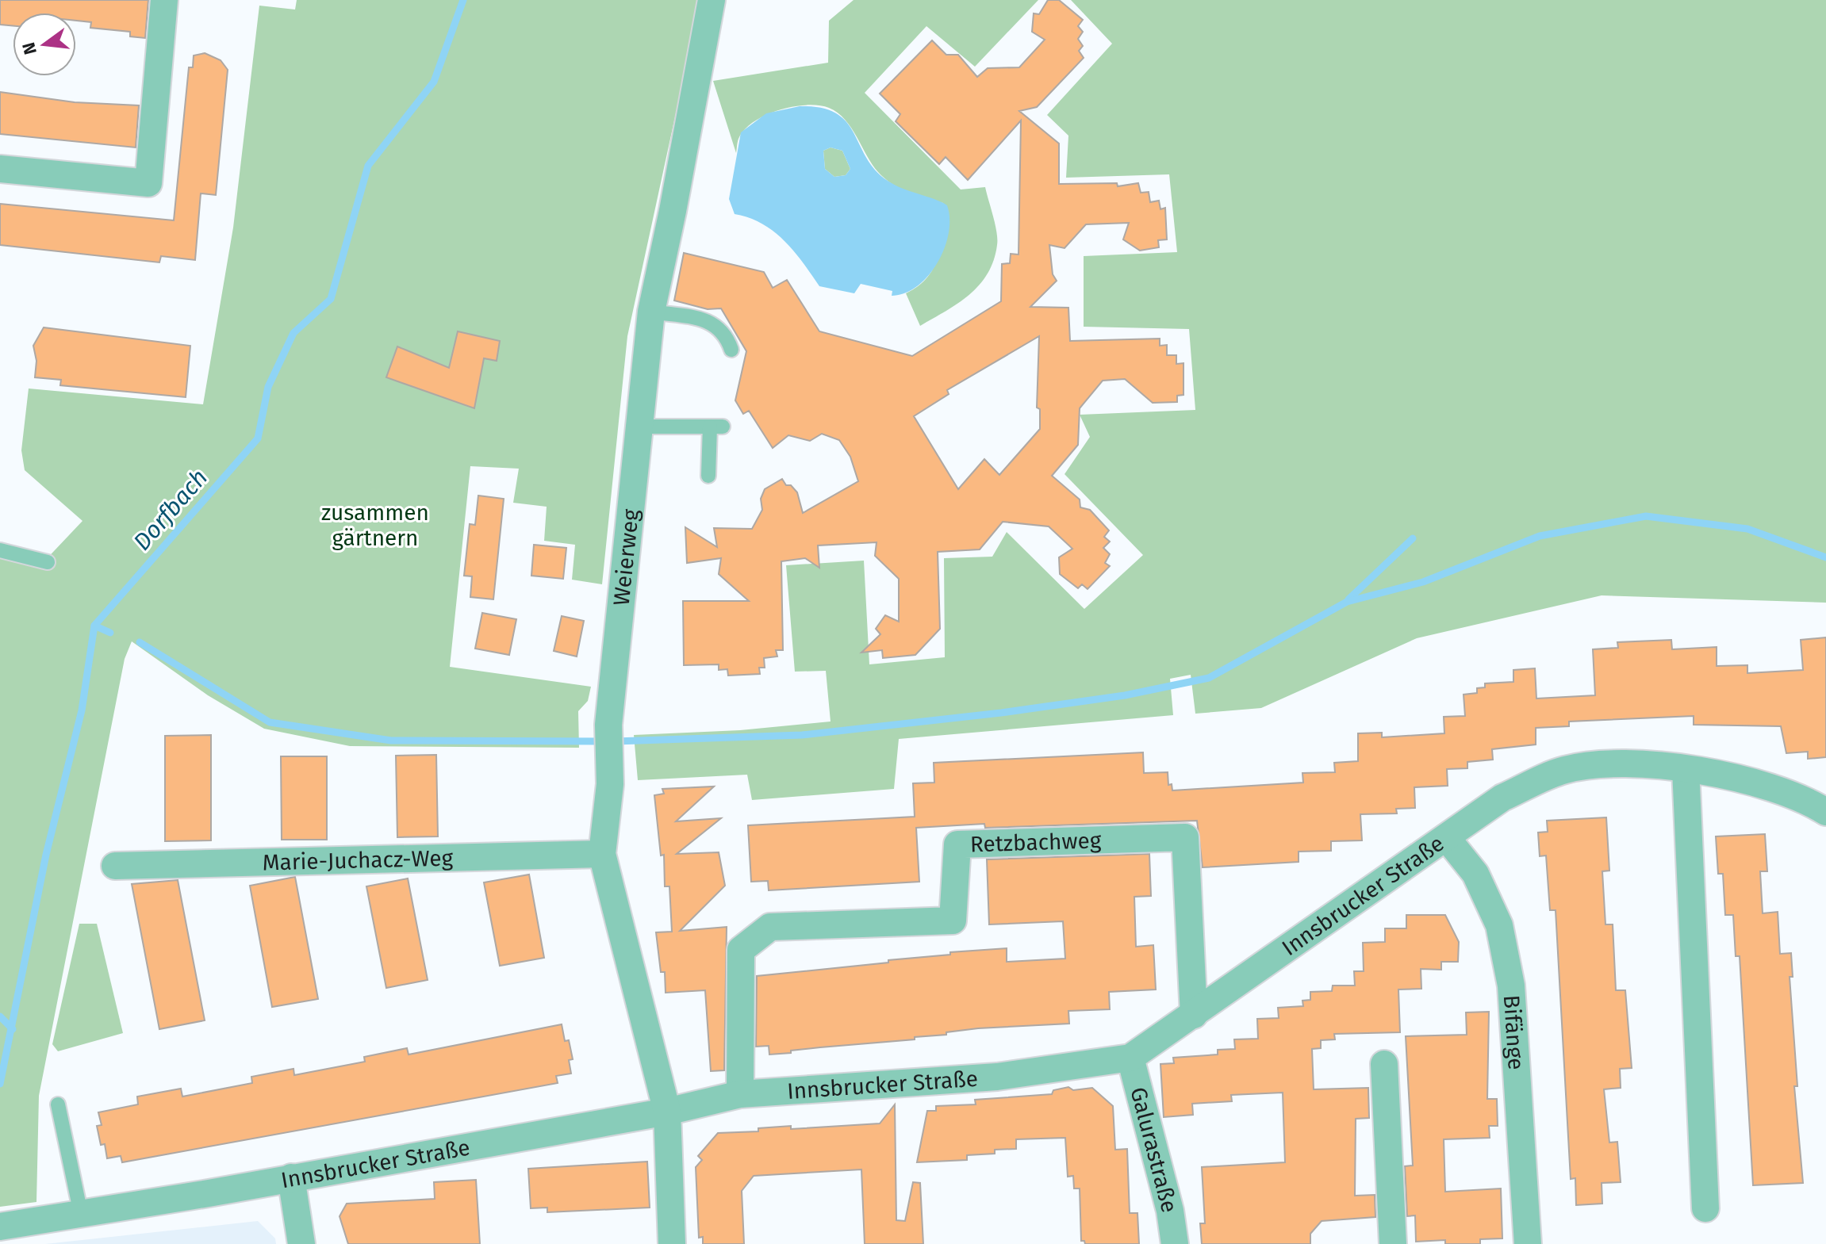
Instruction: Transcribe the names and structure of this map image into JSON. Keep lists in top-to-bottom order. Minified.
{"streets":{"street":["Weierweg","Retzbachweg","Marie-Juchacz-Weg","Innsbrucker Straße","Bifänge","Galurastraße"]},"crossings":[["Weierweg","Marie-Juchacz-Weg"],["Weierweg","Innsbrucker Straße"],["Retzbachweg","Innsbrucker Straße"],["Innsbrucker Straße","Bifänge"],["Innsbrucker Straße","Galurastraße"]],"water":["Dorfbach"],"parks":["zusammen gärtnern"],"north":"left"}
